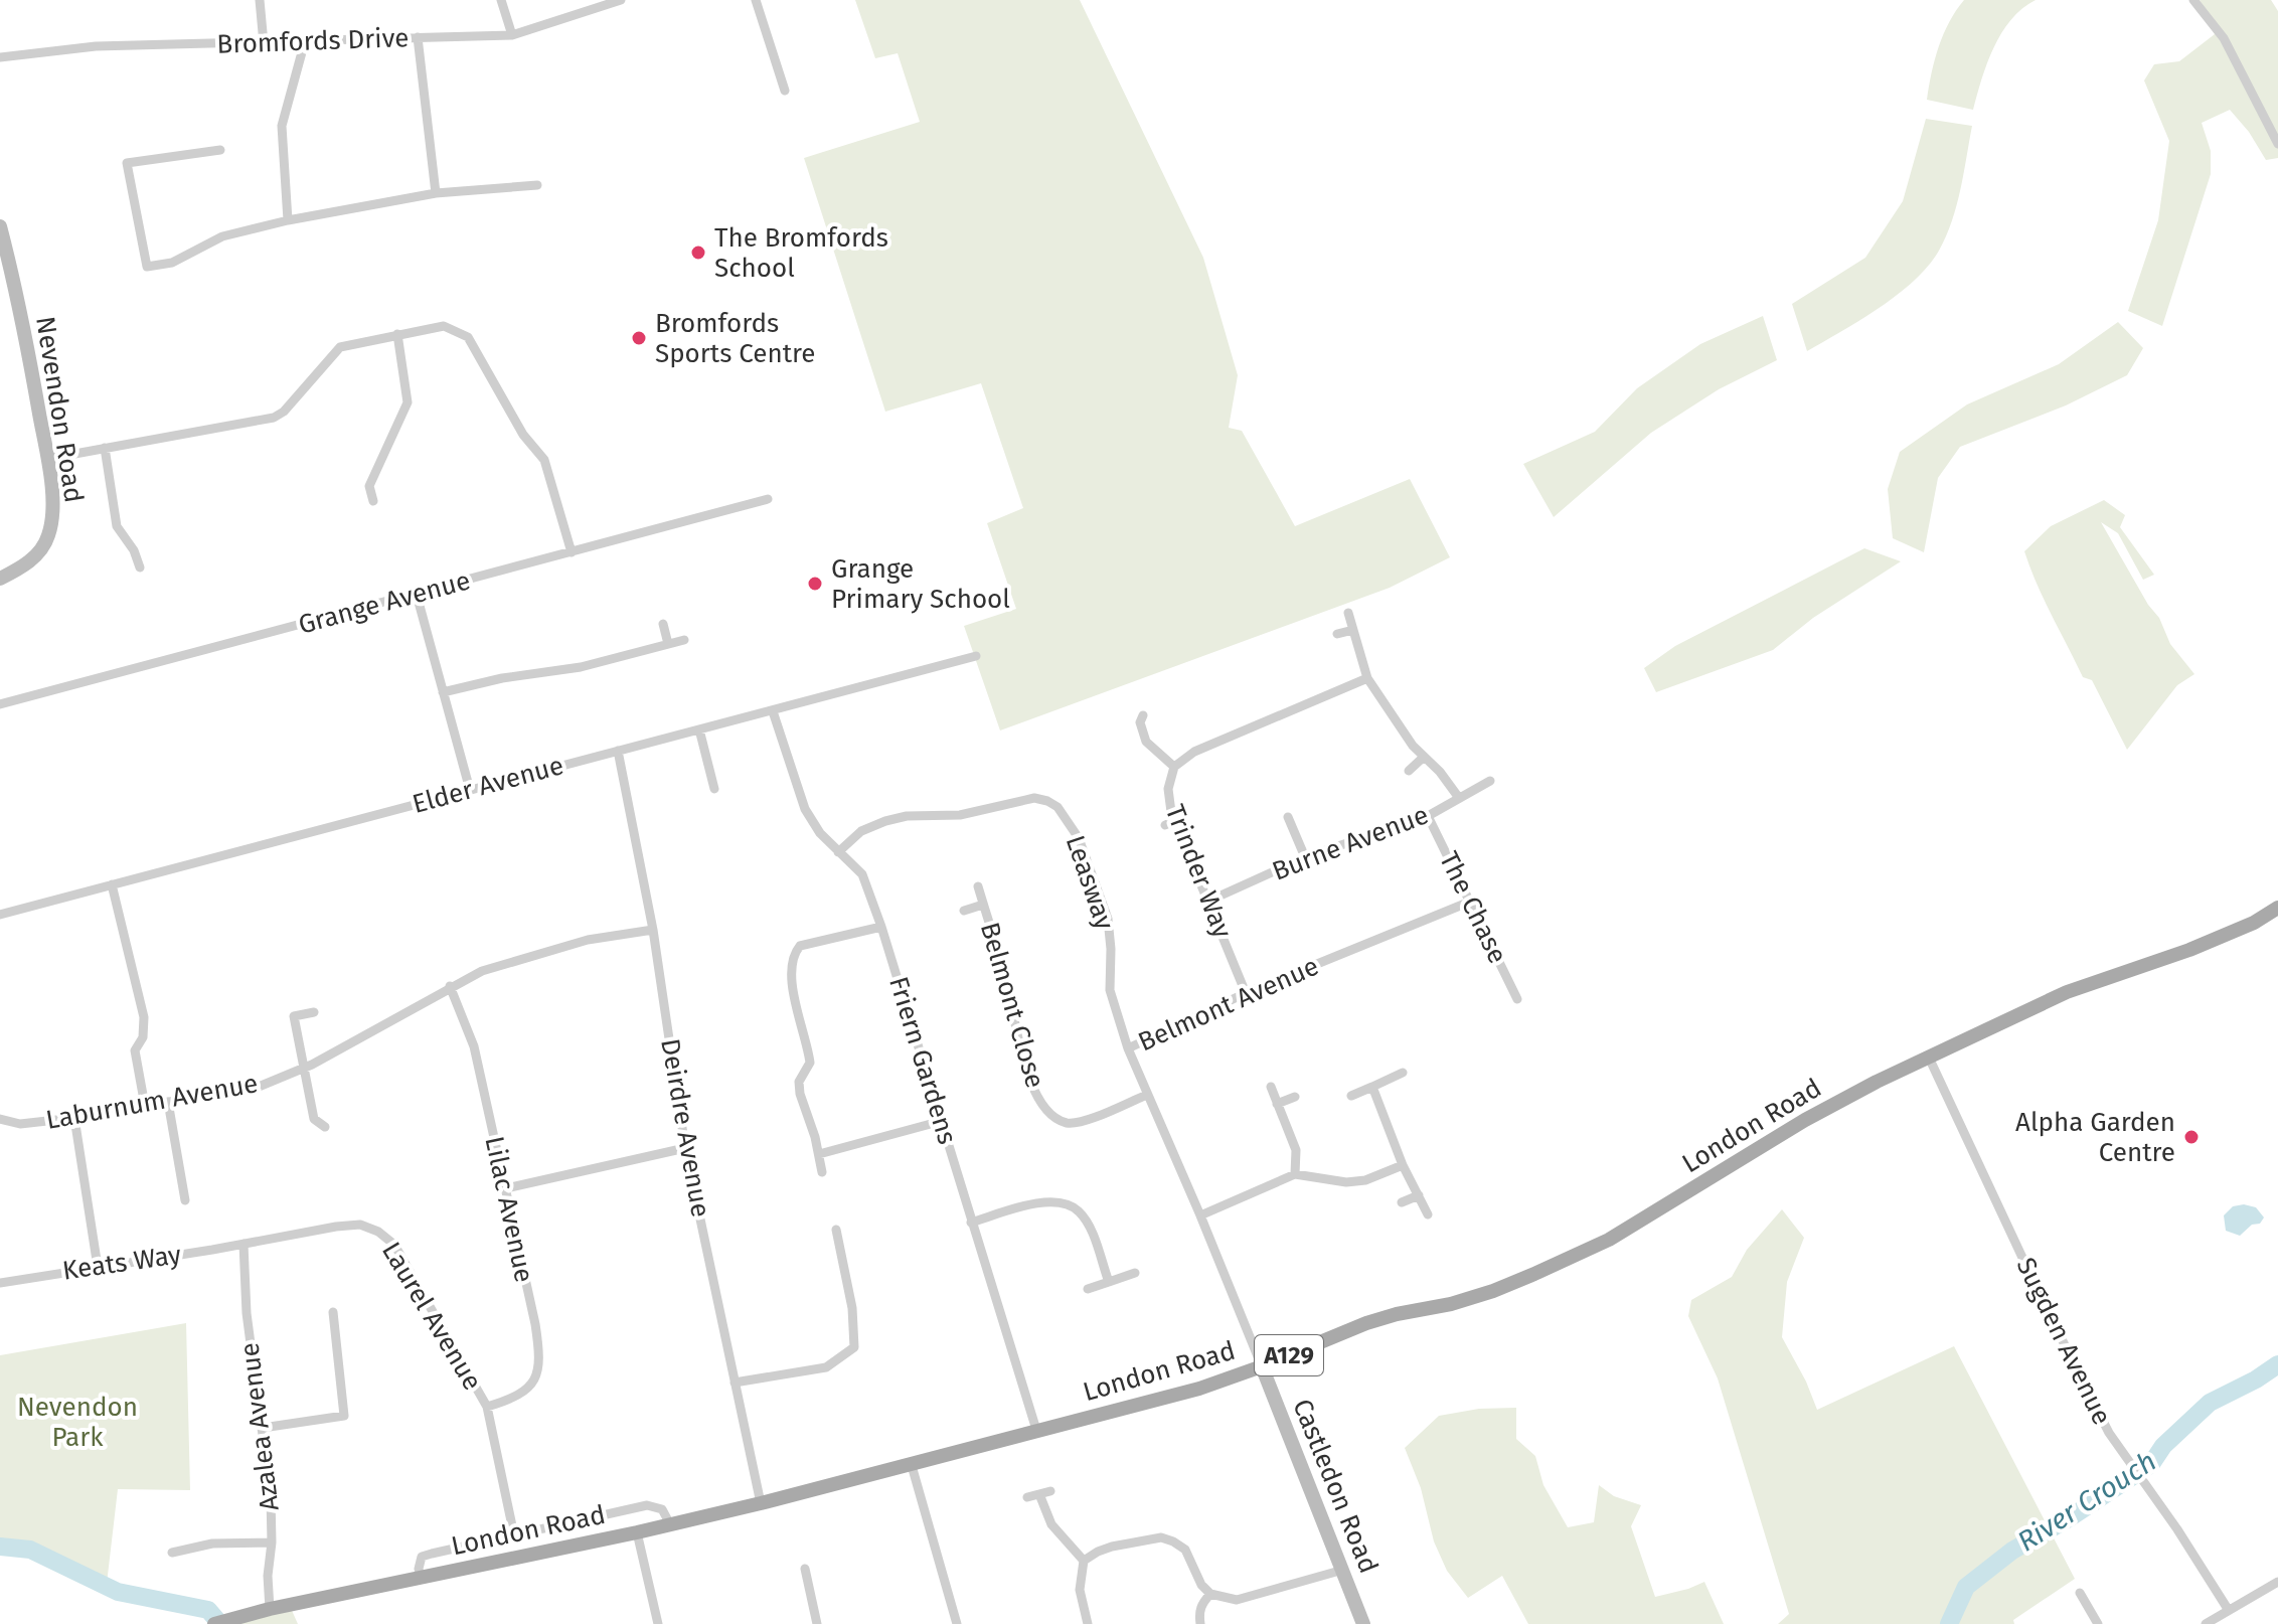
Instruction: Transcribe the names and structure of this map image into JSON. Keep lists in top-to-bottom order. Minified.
{"streets":{"main road":["London Road","A129"],"street":["Bromfords Drive","Nevendon Road","Grange Avenue","Elder Avenue","Burne Avenue","Trinder Way","Leasway","The Chase","Belmont Avenue","Belmont Close","Friern Gardens","Laburnum Avenue","Deirdre Avenue","Lilac Avenue","Keats Way","Laurel Avenue","Sugden Avenue","Azalea Avenue","Castledon Road"]},"crossings":[["Elder Avenue","Friern Gardens"],["Elder Avenue","Deirdre Avenue"],["Burne Avenue","Trinder Way"],["Burne Avenue","The Chase"],["Trinder Way","Belmont Avenue"],["Leasway","Belmont Avenue"],["Leasway","Friern Gardens"],["The Chase","Belmont Avenue"],["Belmont Avenue","Belmont Close"],["Belmont Avenue","London Road"],["Belmont Avenue","Castledon Road"],["Friern Gardens","London Road"],["Laburnum Avenue","Deirdre Avenue"],["Laburnum Avenue","Lilac Avenue"],["London Road","Deirdre Avenue"],["London Road","Sugden Avenue"],["London Road","Azalea Avenue"],["London Road","Castledon Road"],["Lilac Avenue","Laurel Avenue"],["Keats Way","Laurel Avenue"],["Keats Way","Azalea Avenue"],["Laurel Avenue","Azalea Avenue"]],"water":["River Crouch"],"parks":["Nevendon Park"],"places":["The Bromfords School","Bromfords Sports Centre","Grange Primary School","Alpha Garden Centre"]}
